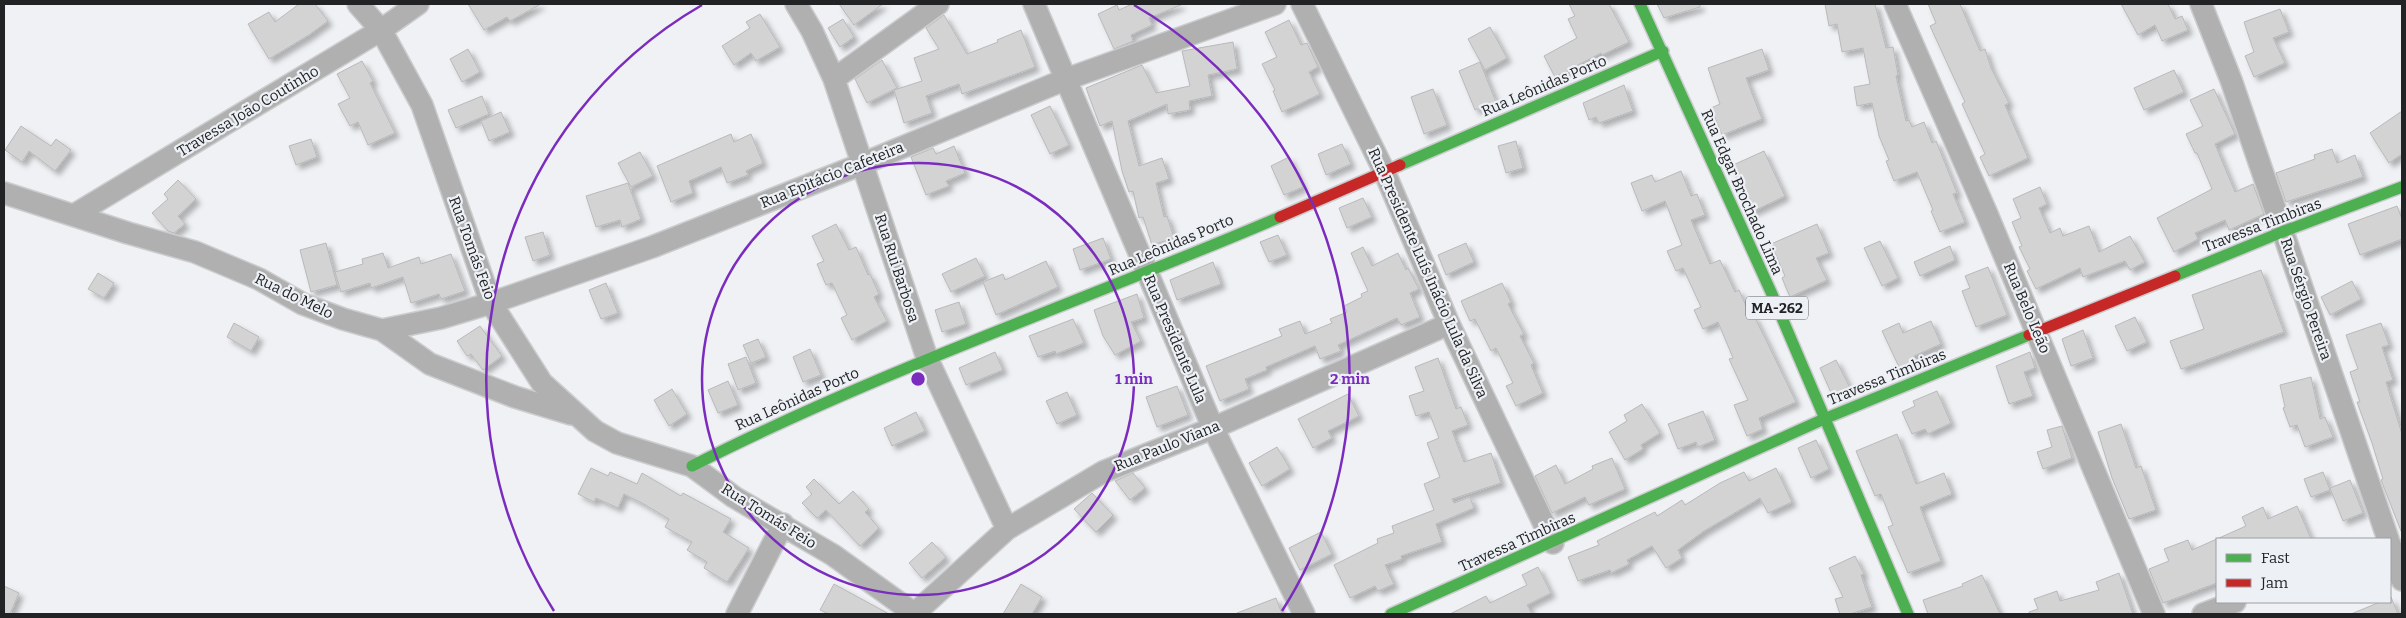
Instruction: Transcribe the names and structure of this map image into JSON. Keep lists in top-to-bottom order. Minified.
{"streets":{"street":["Rua Leônidas Porto","Travessa João Coutinho","Rua Epitácio Cafeteira","Rua Edgar Brochado Lima","Travessa Timbiras","Rua Tomás Feio","Rua Rui Barbosa","Rua Presidente Luís Inácio Lula da Silva","Rua do Melo","Rua Sérgio Pereira","MA-262","Rua Belo Leão","Rua Presidente Lula","Rua Paulo Viana"]},"crossings":[["Rua Leônidas Porto","Rua Edgar Brochado Lima"],["Rua Leônidas Porto","Rua Tomás Feio"],["Rua Leônidas Porto","Rua Rui Barbosa"],["Rua Leônidas Porto","Rua Presidente Luís Inácio Lula da Silva"],["Rua Leônidas Porto","Rua Presidente Lula"],["Travessa João Coutinho","Rua Tomás Feio"],["Travessa João Coutinho","Rua do Melo"],["Rua Epitácio Cafeteira","Rua Tomás Feio"],["Rua Epitácio Cafeteira","Rua Rui Barbosa"],["Rua Epitácio Cafeteira","Rua do Melo"],["Rua Epitácio Cafeteira","Rua Presidente Lula"],["Rua Edgar Brochado Lima","Travessa Timbiras"],["Travessa Timbiras","Rua Presidente Luís Inácio Lula da Silva"],["Travessa Timbiras","Rua Sérgio Pereira"],["Travessa Timbiras","Rua Belo Leão"],["Rua Tomás Feio","Rua do Melo"],["Rua Tomás Feio","Rua Paulo Viana"],["Rua Rui Barbosa","Rua Paulo Viana"],["Rua Presidente Luís Inácio Lula da Silva","Rua Paulo Viana"],["Rua Presidente Lula","Rua Paulo Viana"]],"legend":["Fast","Jam"],"rings":["1 min","2 min"]}
